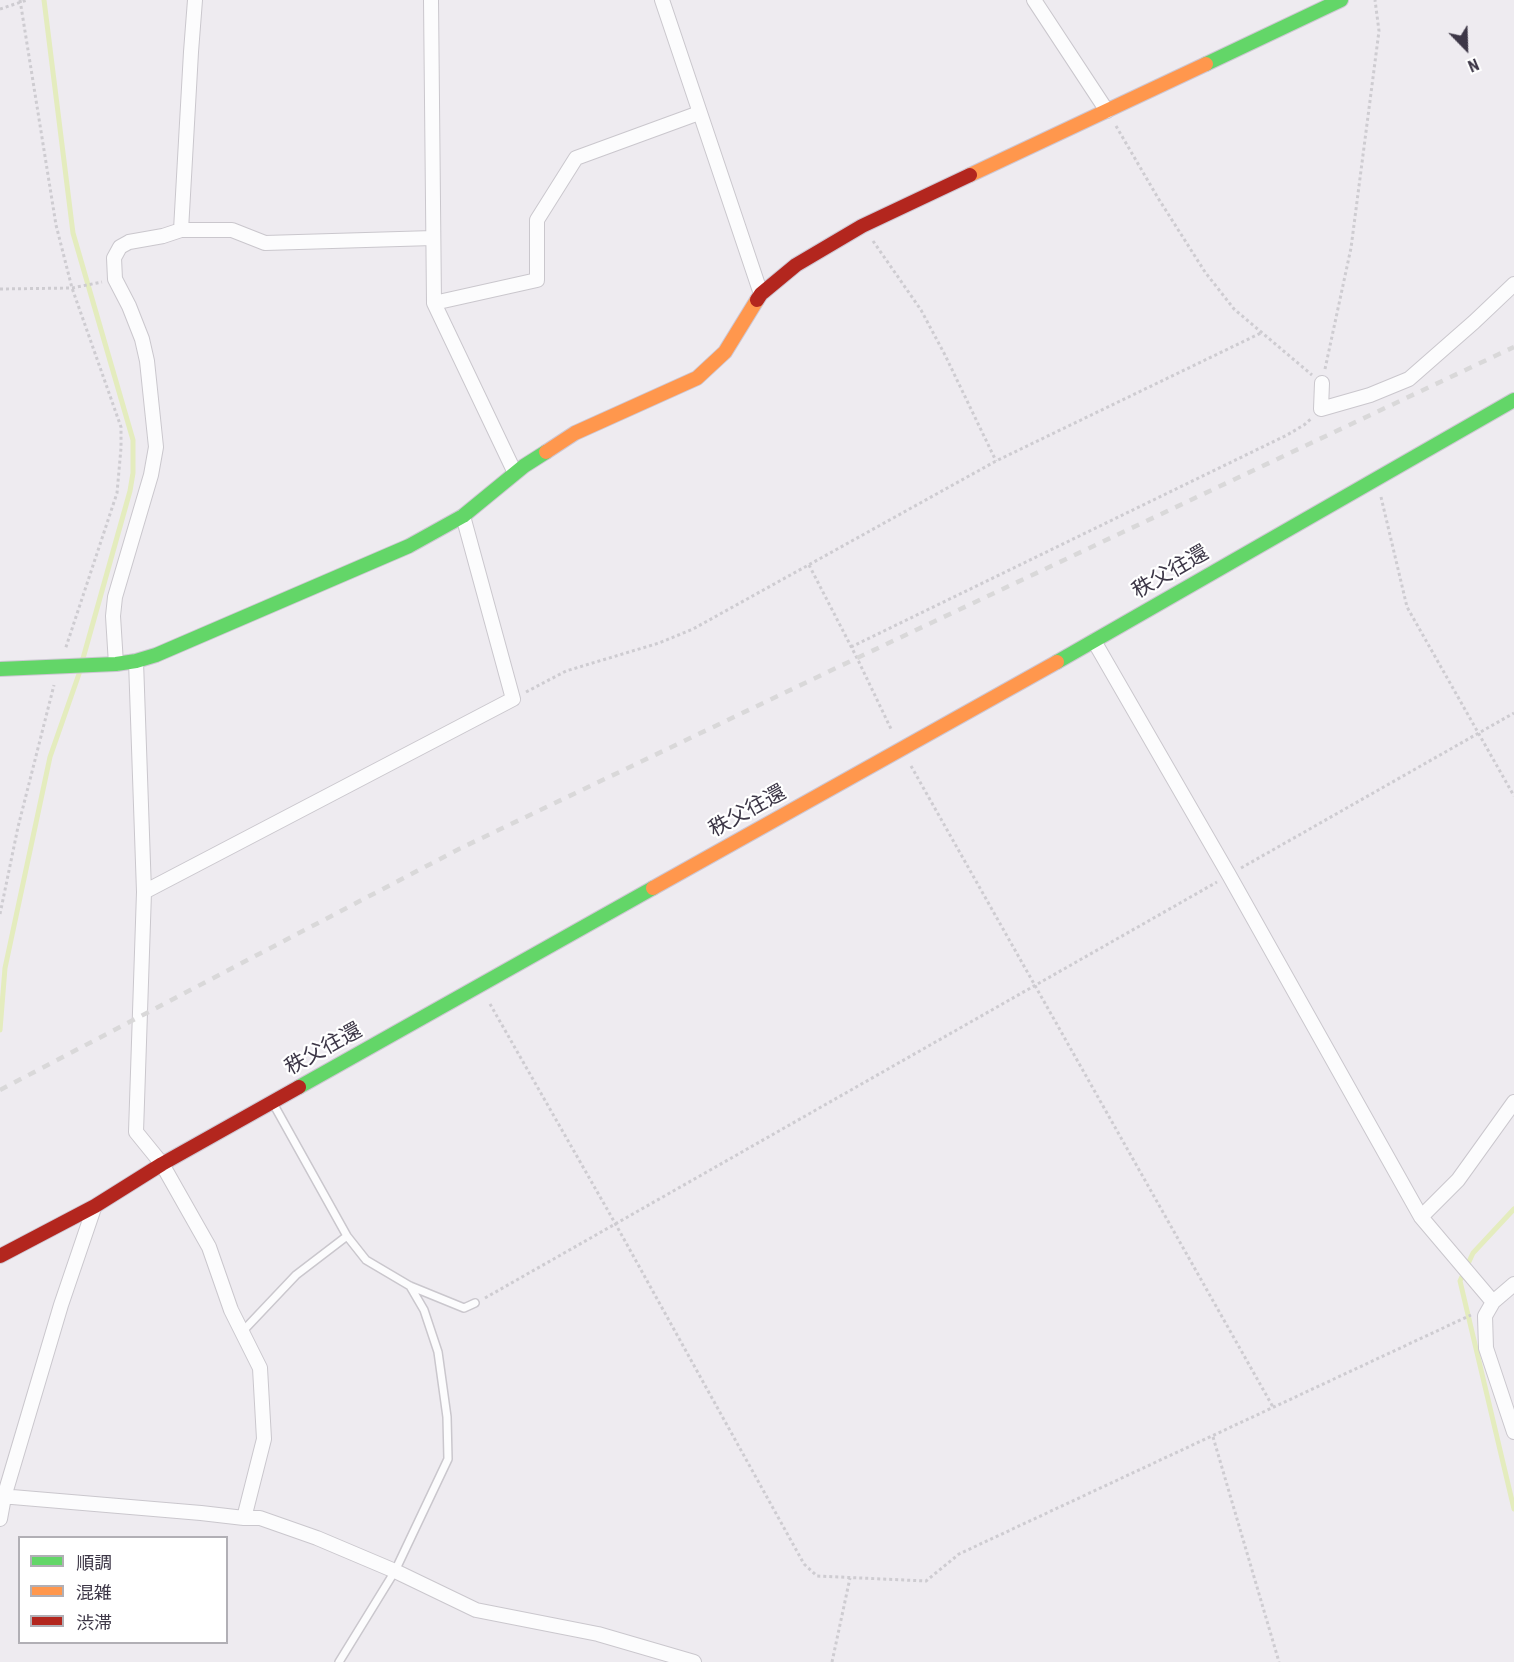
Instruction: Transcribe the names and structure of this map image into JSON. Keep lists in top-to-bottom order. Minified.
{"streets":{"main road":["秩父往還"]},"legend":["順調","混雑","渋滞"],"north":"bottom right"}
